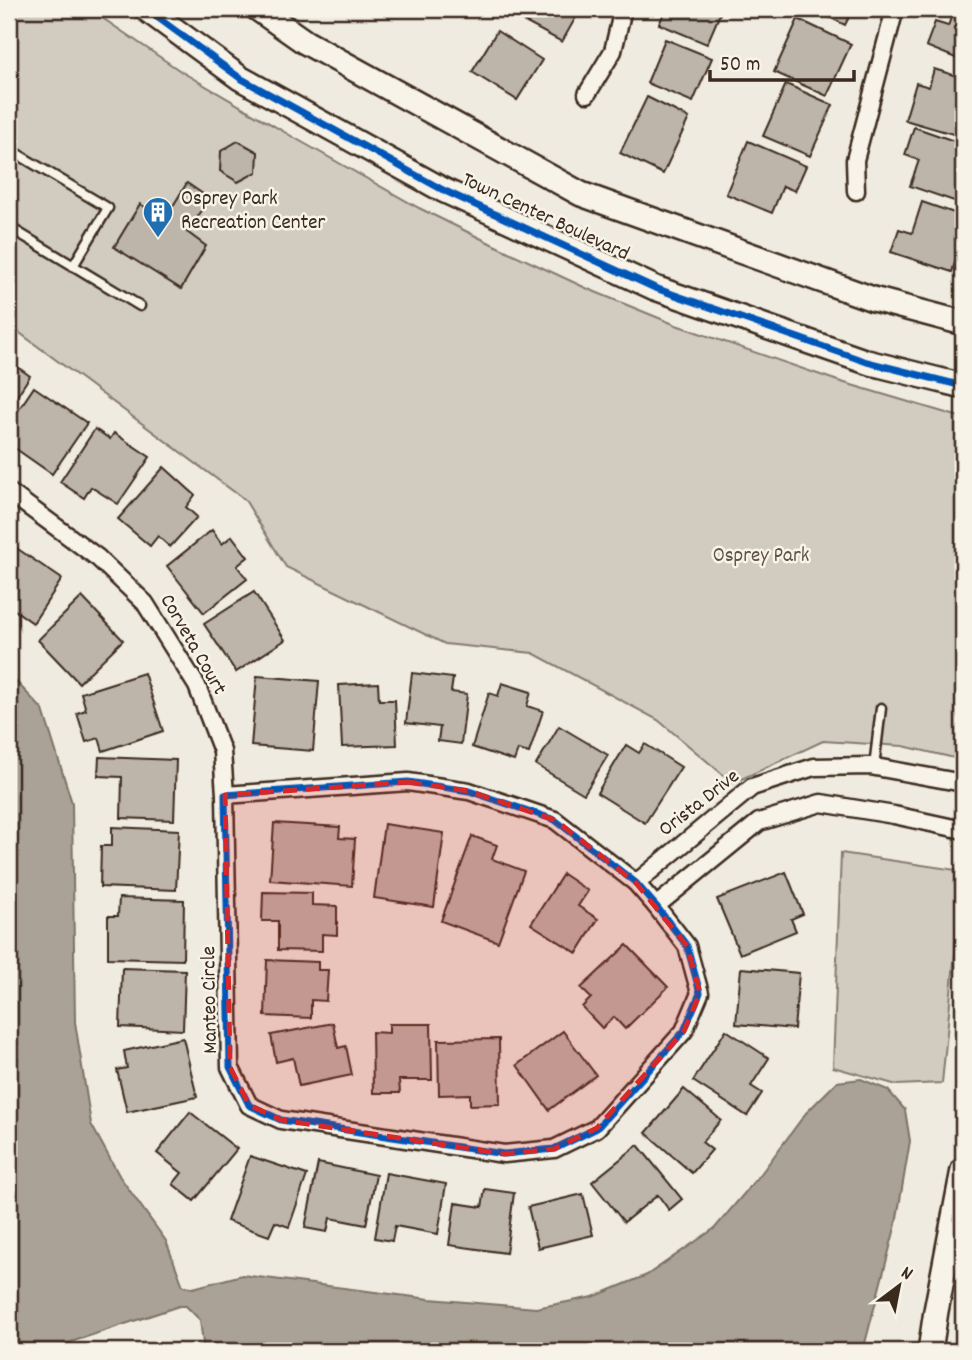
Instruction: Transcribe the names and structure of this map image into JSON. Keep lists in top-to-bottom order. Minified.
{"streets":{"street":["Town Center Boulevard","Corveta Court","Orista Drive","Manteo Circle"]},"crossings":[["Corveta Court","Manteo Circle"],["Orista Drive","Manteo Circle"]],"parks":["Osprey Park"],"places":{"building":["Osprey Park Recreation Center"]},"scale_bar":"50 m","north":"top right"}
